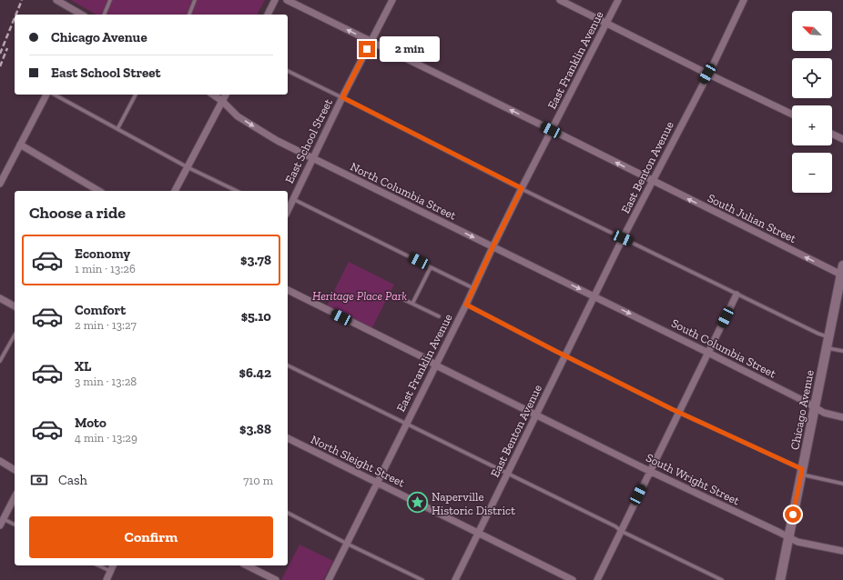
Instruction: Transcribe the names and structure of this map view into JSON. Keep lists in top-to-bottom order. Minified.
{"streets":{"main road":["Chicago Avenue"],"street":["East Franklin Avenue","East School Street","East Benton Avenue","North Columbia Street","South Julian Street","South Columbia Street","North Sleight Street","South Wright Street"]},"crossings":[["East Franklin Avenue","North Columbia Street"],["East Franklin Avenue","South Julian Street"],["East Franklin Avenue","North Sleight Street"],["East Franklin Avenue","South Wright Street"],["East School Street","North Columbia Street"],["East School Street","South Julian Street"],["East Benton Avenue","North Columbia Street"],["East Benton Avenue","South Julian Street"],["East Benton Avenue","South Columbia Street"],["East Benton Avenue","North Sleight Street"],["East Benton Avenue","South Wright Street"],["North Columbia Street","South Columbia Street"],["South Julian Street","Chicago Avenue"],["South Columbia Street","Chicago Avenue"],["Chicago Avenue","South Wright Street"]],"one_way":["North Columbia Street","South Julian Street","South Columbia Street"],"parks":["Heritage Place Park"],"places":{"place":["Naperville Historic District"]},"north":"top left","page":{"map_buttons":["+","−"],"banner":["Chicago Avenue","East School Street"],"bubble":"2 min","heading":"Choose a ride","list":[{"name":"Economy","note":"1 min · 13:26","value":"$3.78"},{"name":"Comfort","note":"2 min · 13:27","value":"$5.10"},{"name":"XL","note":"3 min · 13:28","value":"$6.42"},{"name":"Moto","note":"4 min · 13:29","value":"$3.88"}],"pay":["Cash","710 m"],"buttons":"Confirm"}}
